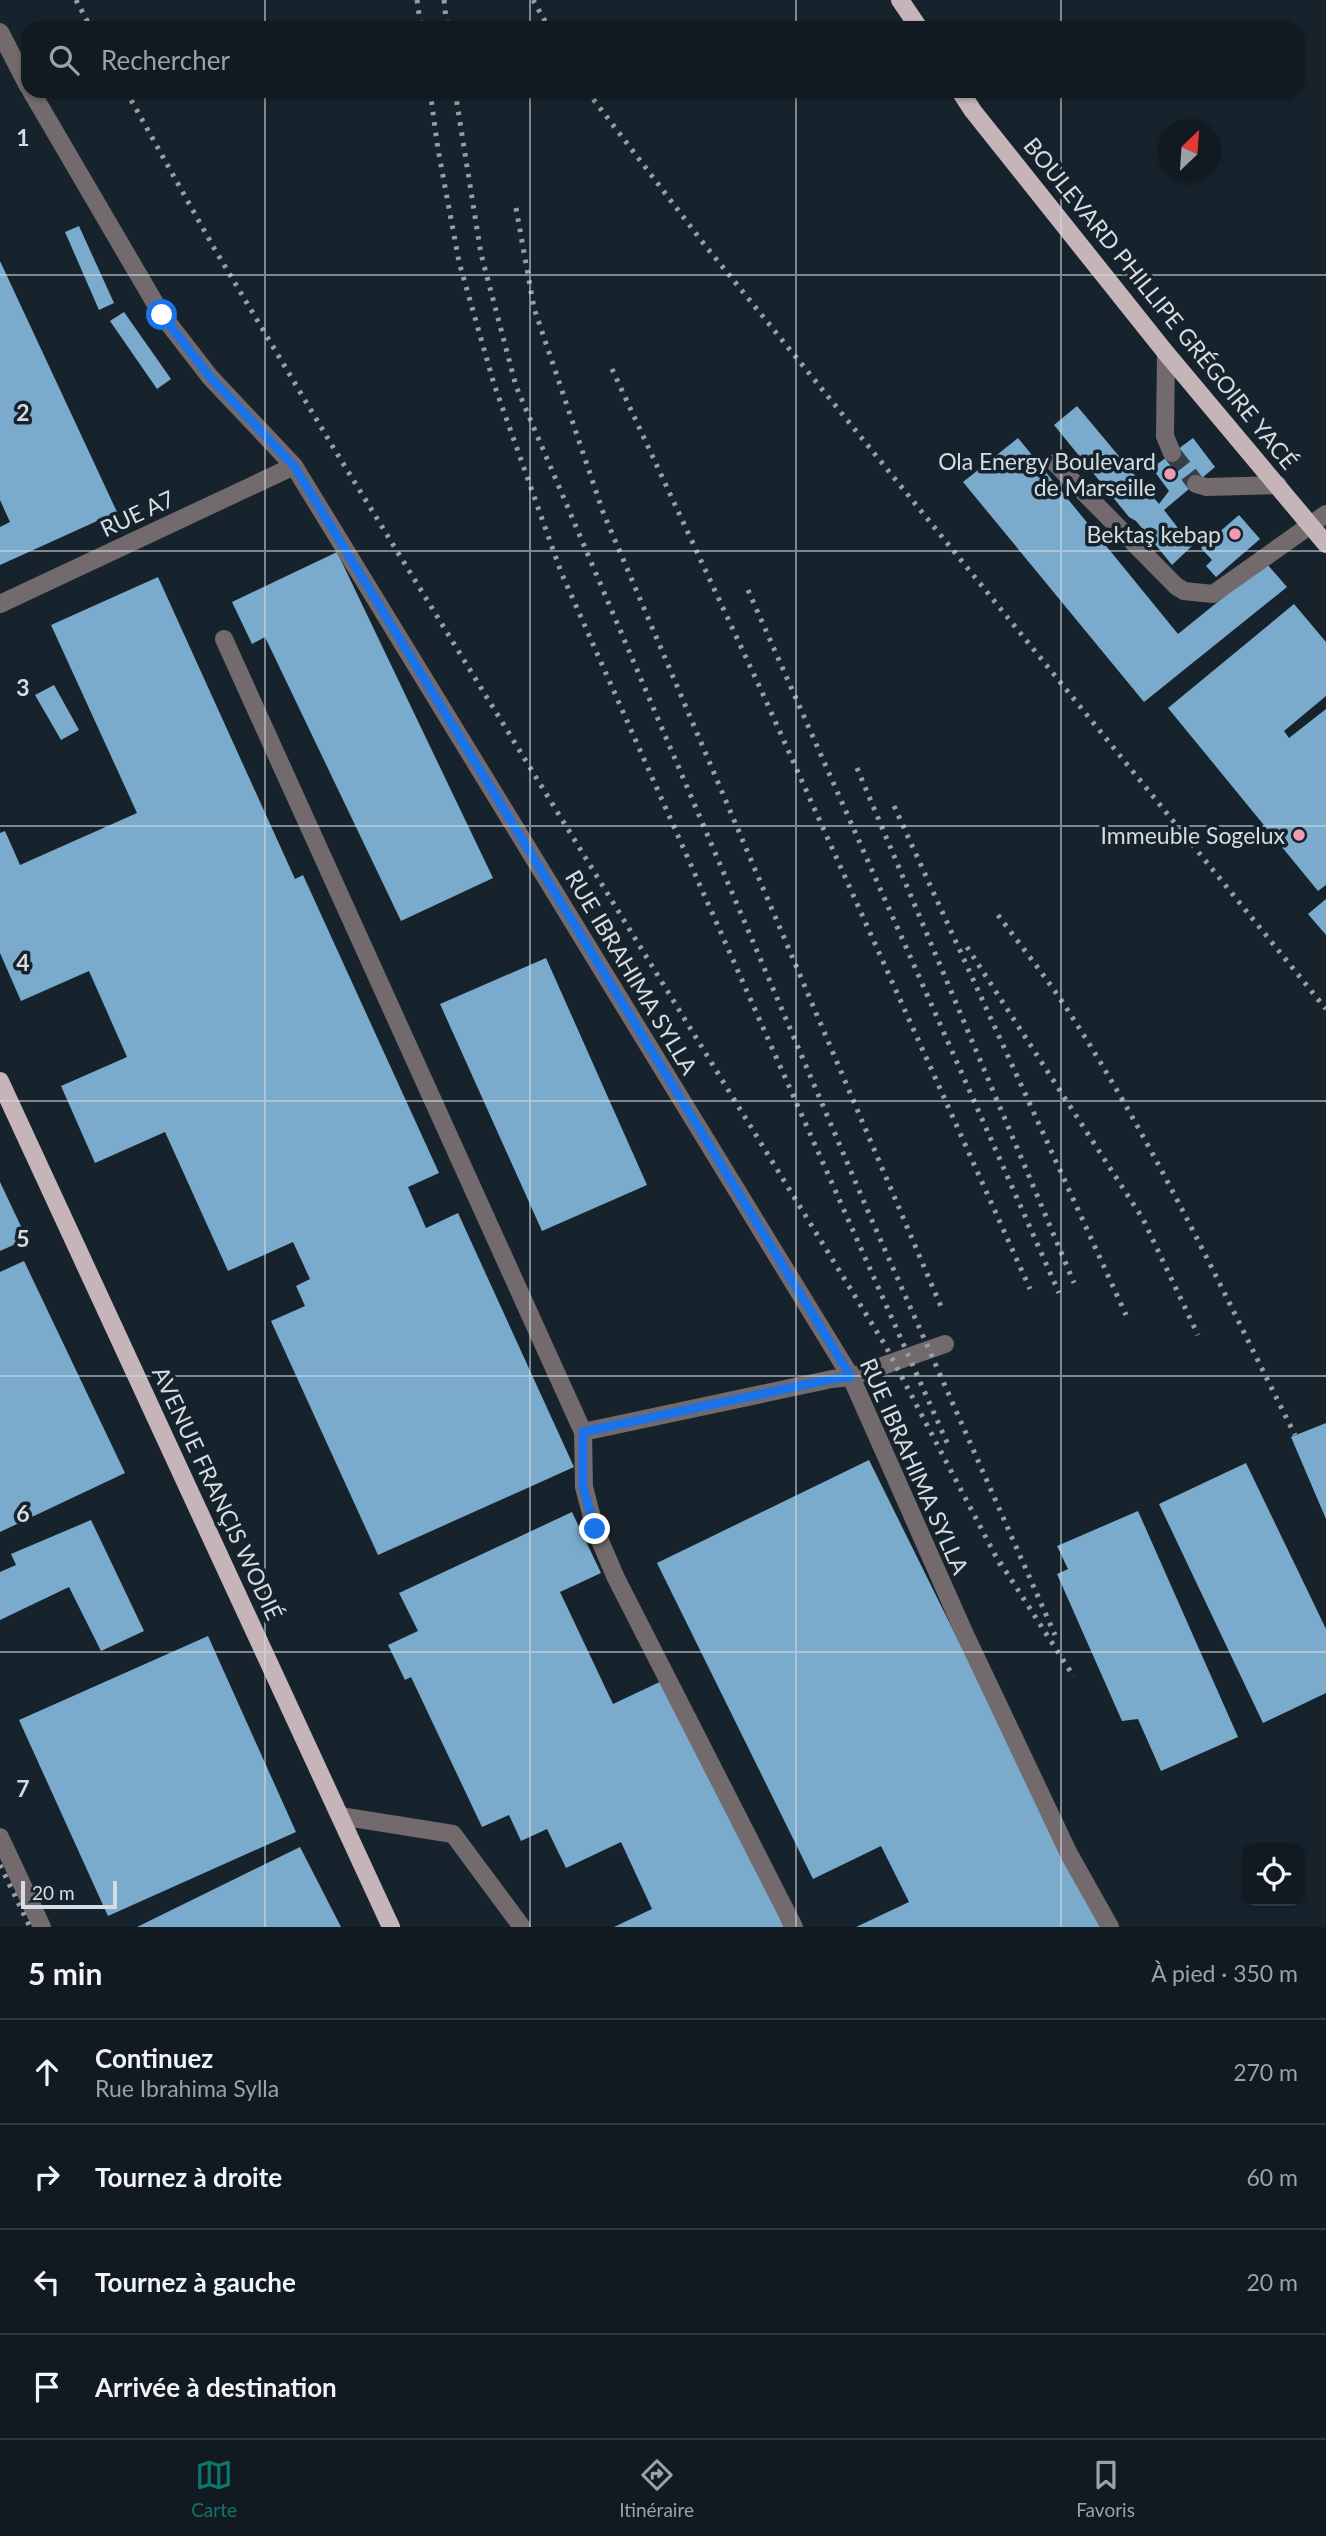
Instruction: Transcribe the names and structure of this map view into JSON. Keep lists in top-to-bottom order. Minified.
{"streets":{"main road":["BOULEVARD PHILLIPE GRÉGOIRE YACÉ","AVENUE FRANÇIS WODIÉ"],"street":["RUE A7","RUE IBRAHIMA SYLLA"]},"crossings":[["RUE A7","RUE IBRAHIMA SYLLA"]],"places":["Ola Energy Boulevard de Marseille","Bektaş kebap","Immeuble Sogelux"],"scale_bar":"20 m","north":"top right","page":{"search":"Rechercher","scale":"20 m","heading":["5 min","À pied · 350 m"],"list":[["Continuez","Rue Ibrahima Sylla","270 m"],["Tournez à droite","60 m"],["Tournez à gauche","20 m"],"Arrivée à destination"],"nav":["Carte","Itinéraire","Favoris"]},"grid":{"rows":["1","2","3","4","5","6","7"]}}
